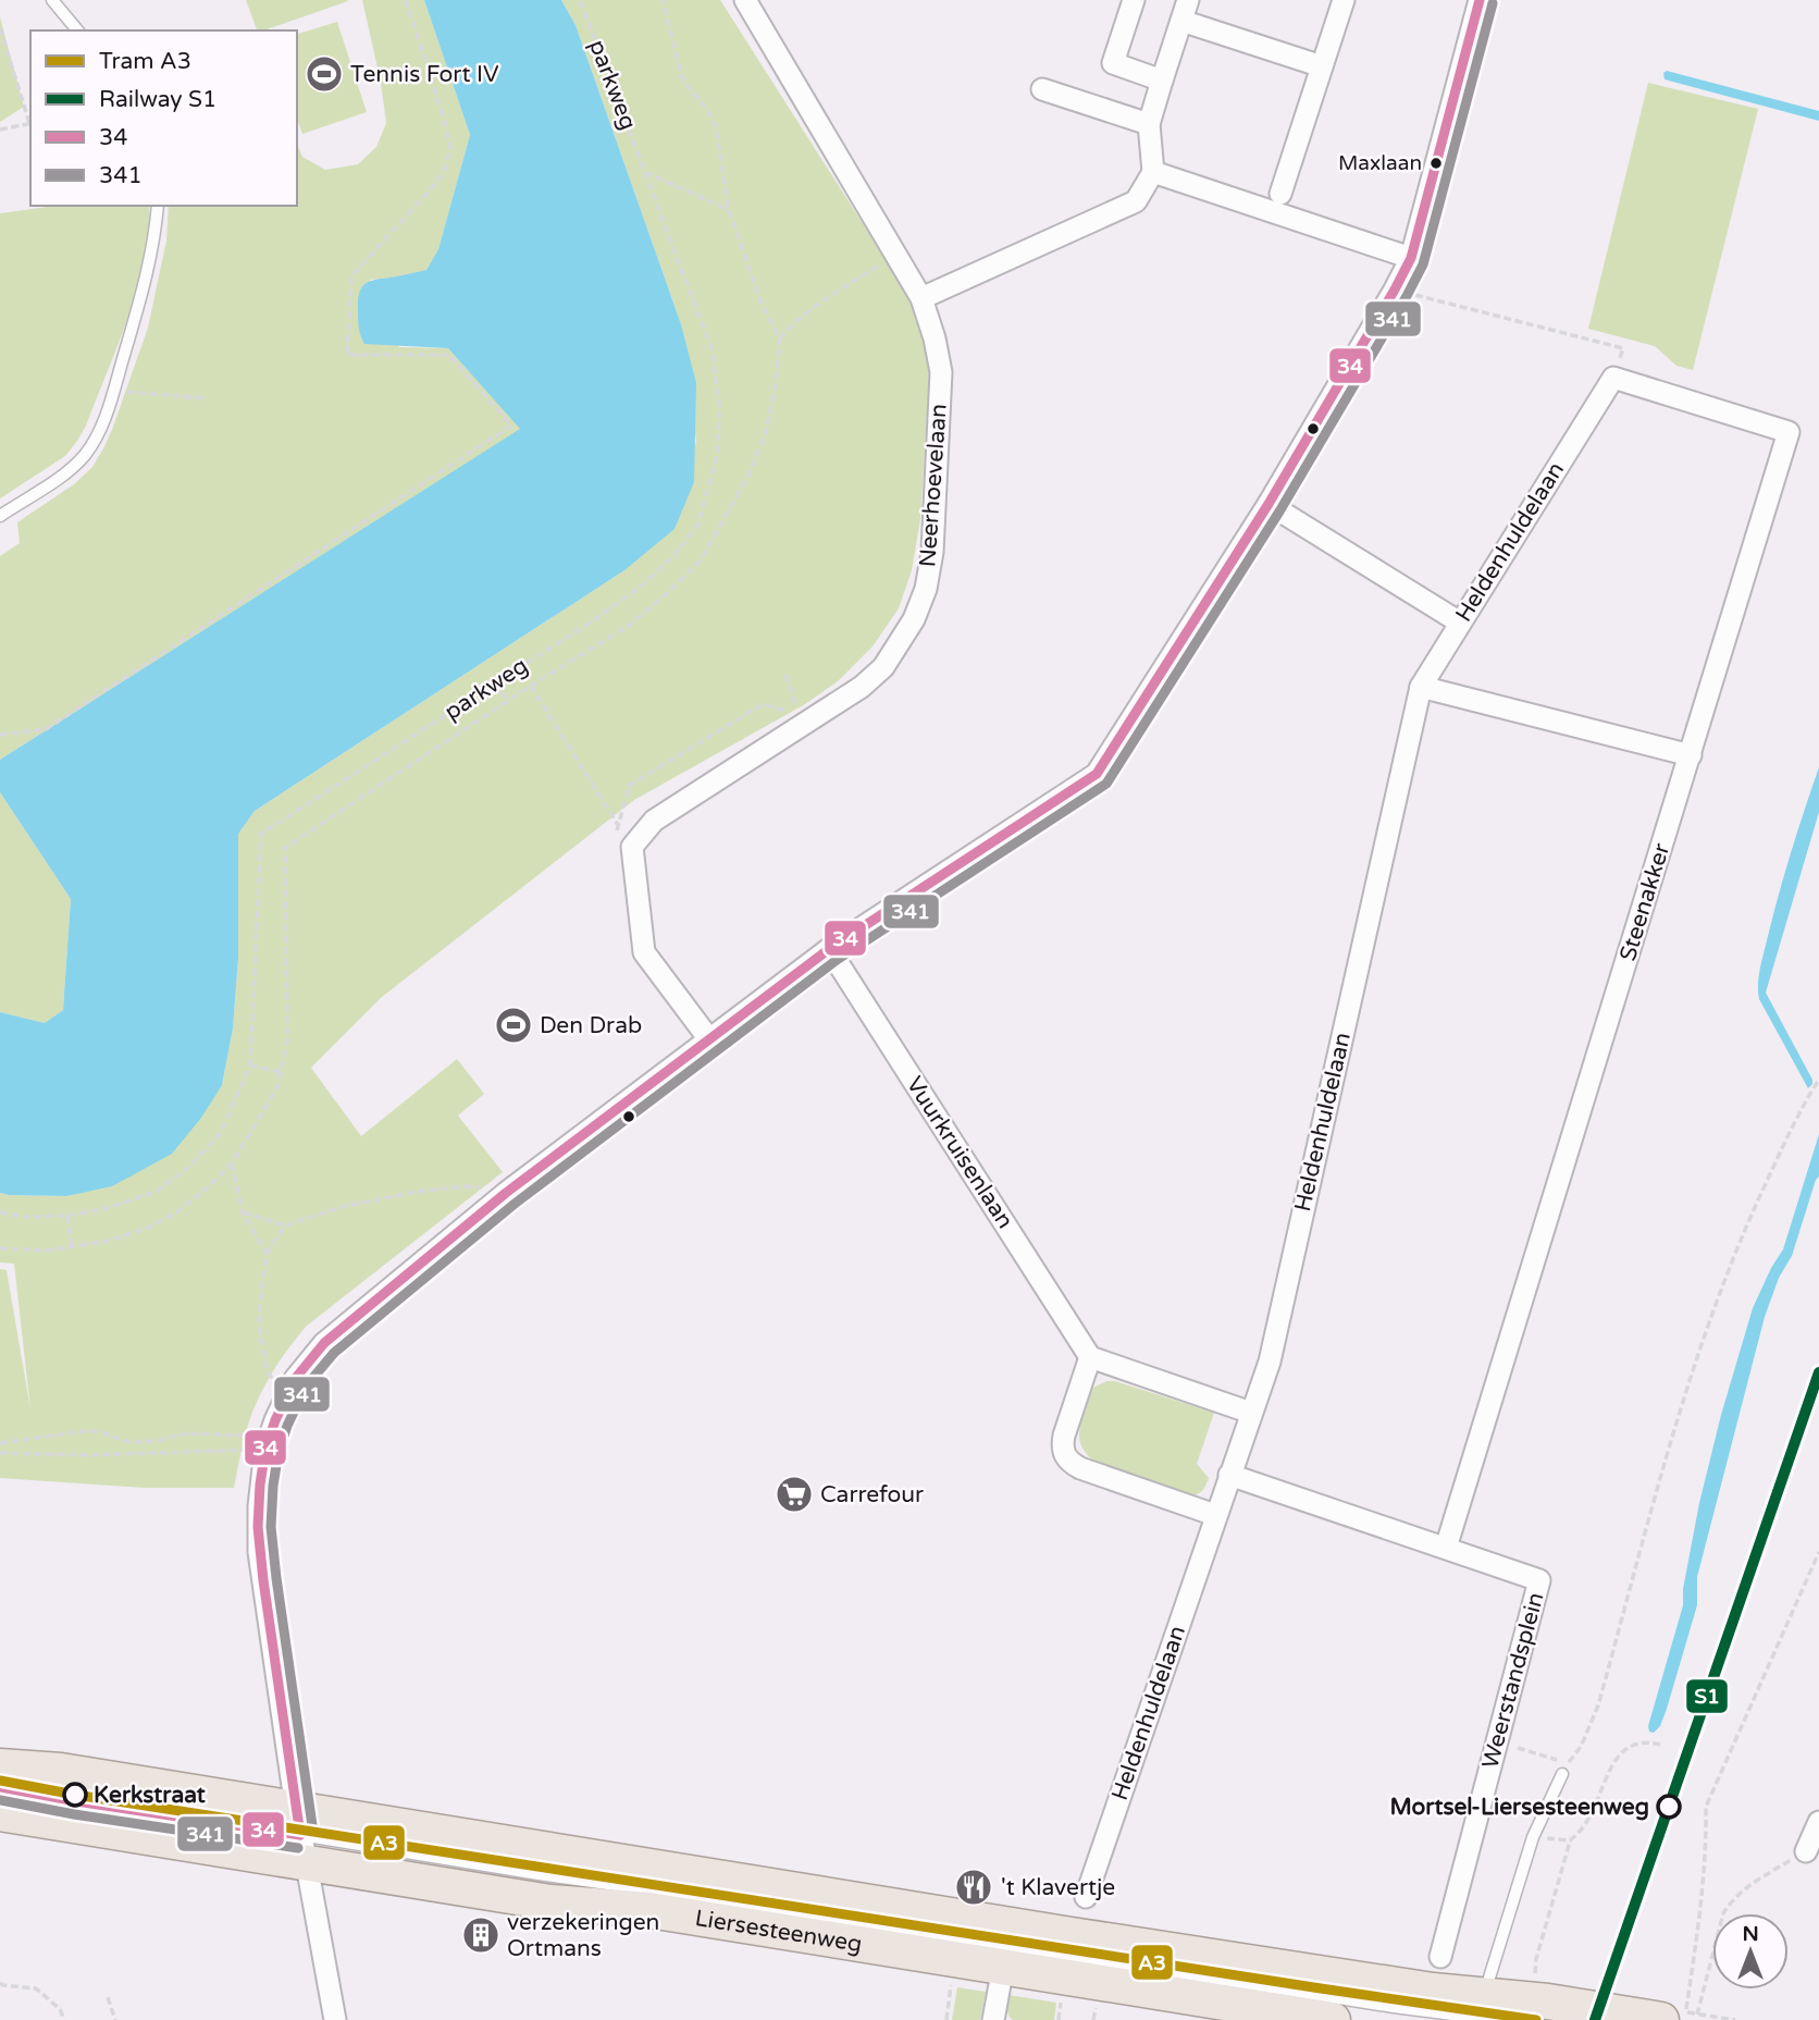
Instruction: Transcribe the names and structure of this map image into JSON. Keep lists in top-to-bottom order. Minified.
{"streets":{"main road":["Liersesteenweg"],"street":["Neerhoevelaan","Heldenhuldelaan","Steenakker","Vuurkruisenlaan","Weerstandsplein"],"path":["parkweg"]},"crossings":[["Heldenhuldelaan","Steenakker"],["Steenakker","Weerstandsplein"]],"places":{"sports":["Tennis Fort IV","Den Drab"],"other":["Maxlaan","Kerkstraat","Mortsel-Liersesteenweg"],"supermarket":["Carrefour"],"restaurant":["'t Klavertje"],"building":["verzekeringen Ortmans"]},"lines":["transit line 34","transit line 341","rail line S1","tram line A3"],"legend":["Tram A3","Railway S1","34","341"],"north":"top"}
